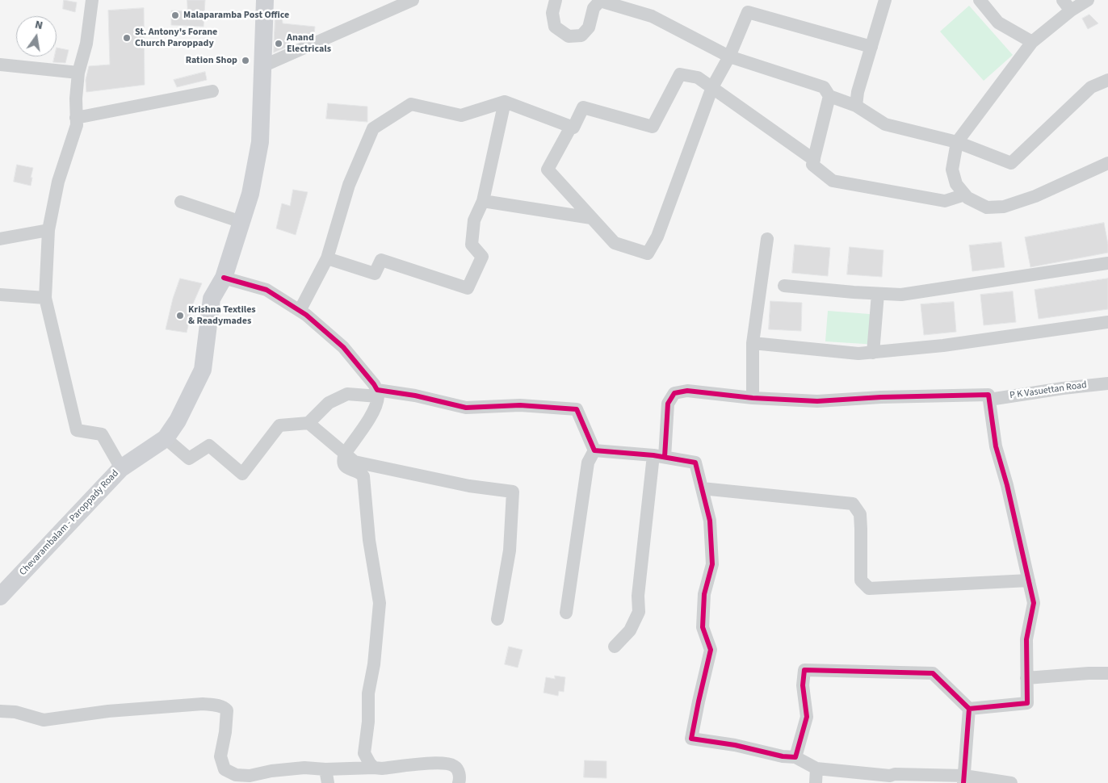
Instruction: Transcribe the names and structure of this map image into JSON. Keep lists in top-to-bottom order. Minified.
{"streets":{"main road":["Chevarambalam - Paroppady Road"],"street":["P K Vasuettan Road"]},"places":["Malaparamba Post Office","St. Antony's Forane Church Paroppady","Anand Electricals","Ration Shop","Krishna Textiles & Readymades"],"north":"top"}
